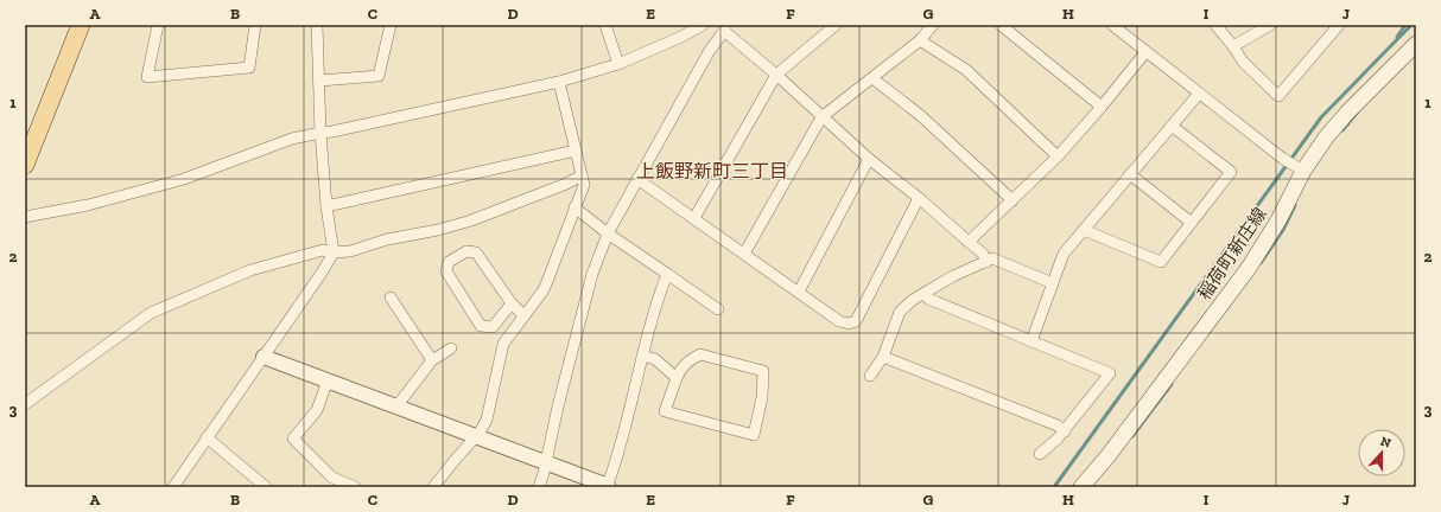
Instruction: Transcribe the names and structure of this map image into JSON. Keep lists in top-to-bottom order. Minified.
{"streets":{"main road":["稲荷町新庄線"]},"districts":["上飯野新町三丁目"],"north":"top","grid":{"columns":["A","B","C","D","E","F","G","H","I","J"],"rows":["1","2","3"]}}
